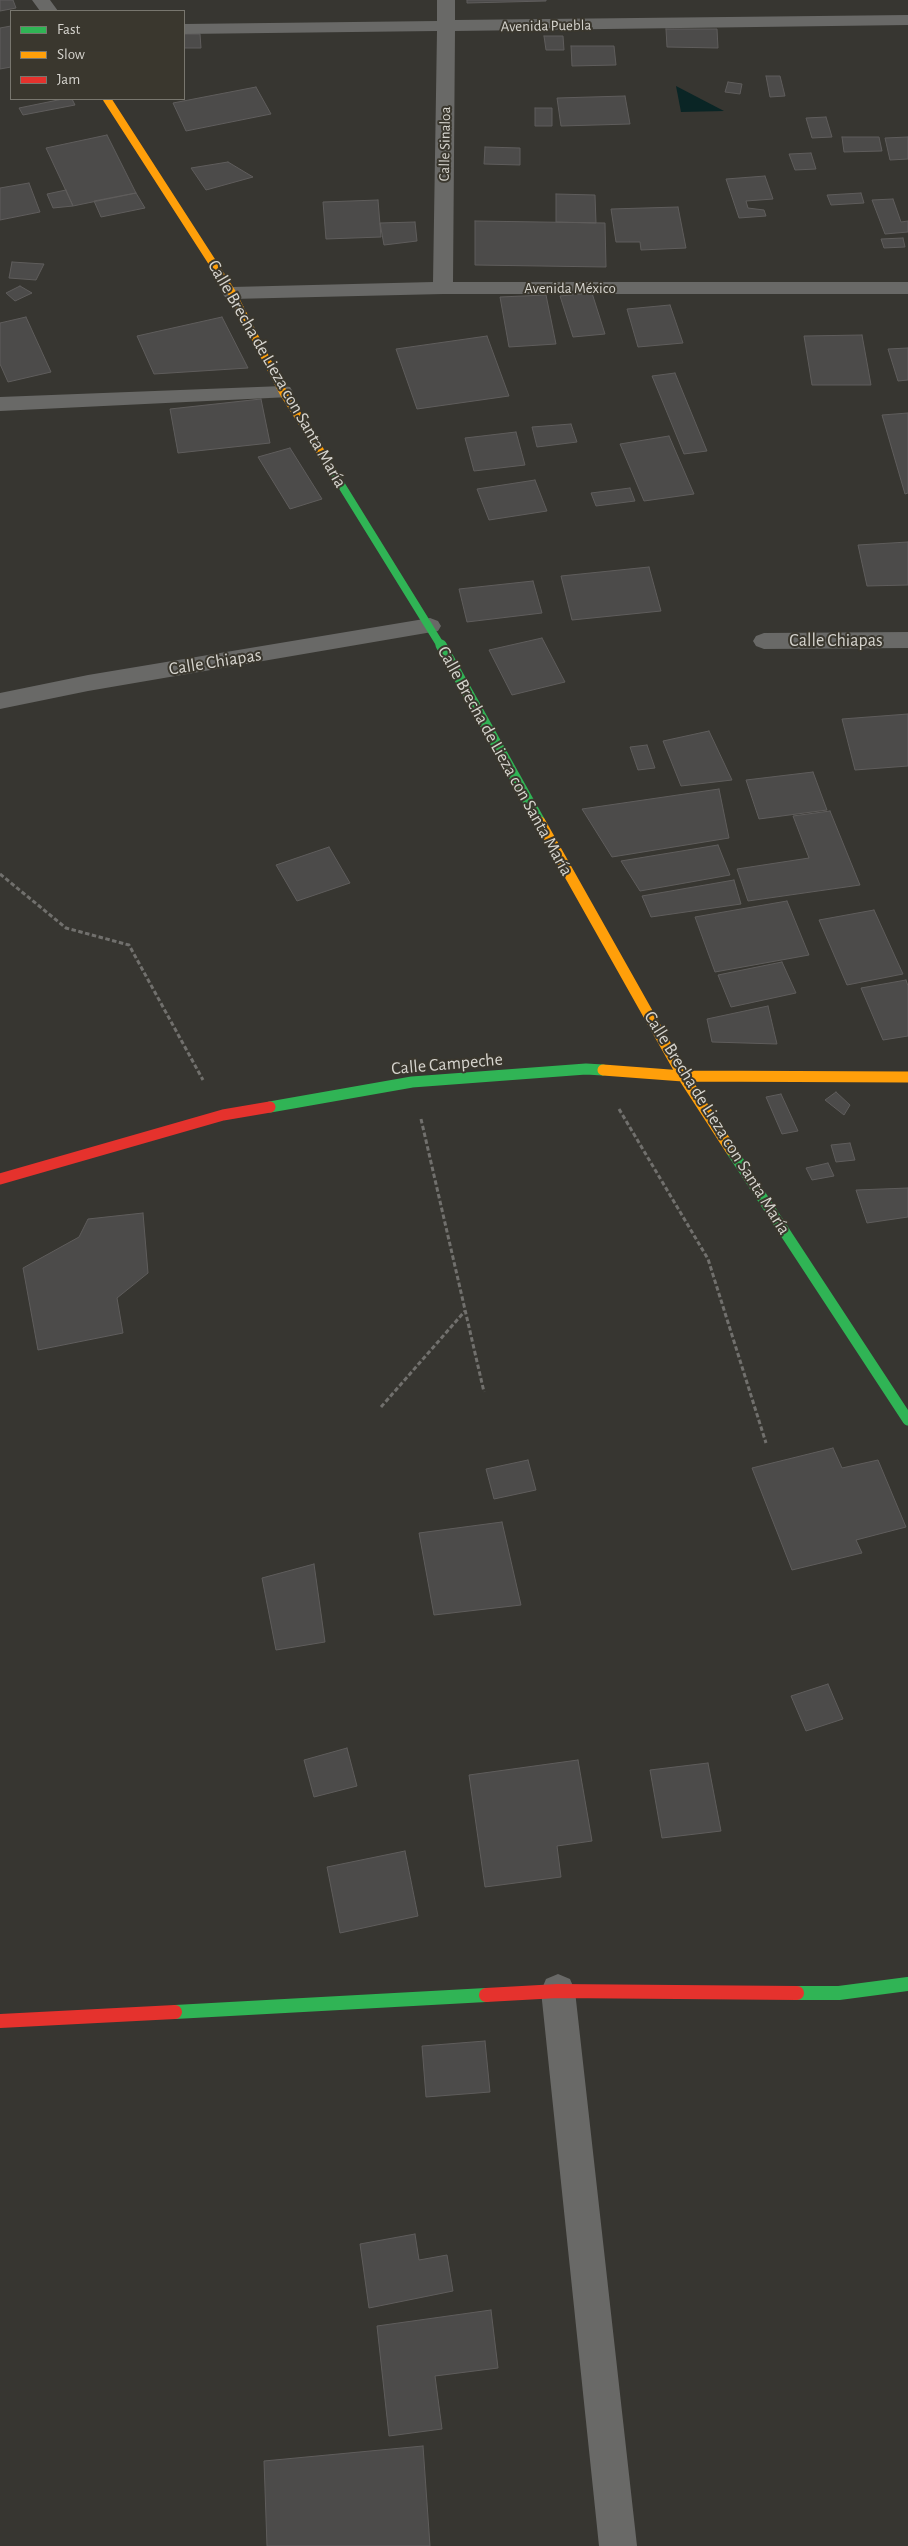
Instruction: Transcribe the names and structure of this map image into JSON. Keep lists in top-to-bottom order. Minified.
{"streets":{"street":["Avenida Puebla","Calle Sinaloa","Avenida México","Calle Brecha de Lieza con Santa María","Calle Chiapas","Calle Campeche"]},"crossings":[["Avenida Puebla","Calle Sinaloa"],["Calle Sinaloa","Avenida México"],["Avenida México","Calle Brecha de Lieza con Santa María"],["Calle Brecha de Lieza con Santa María","Calle Chiapas"],["Calle Brecha de Lieza con Santa María","Calle Campeche"]],"legend":["Fast","Slow","Jam"]}
